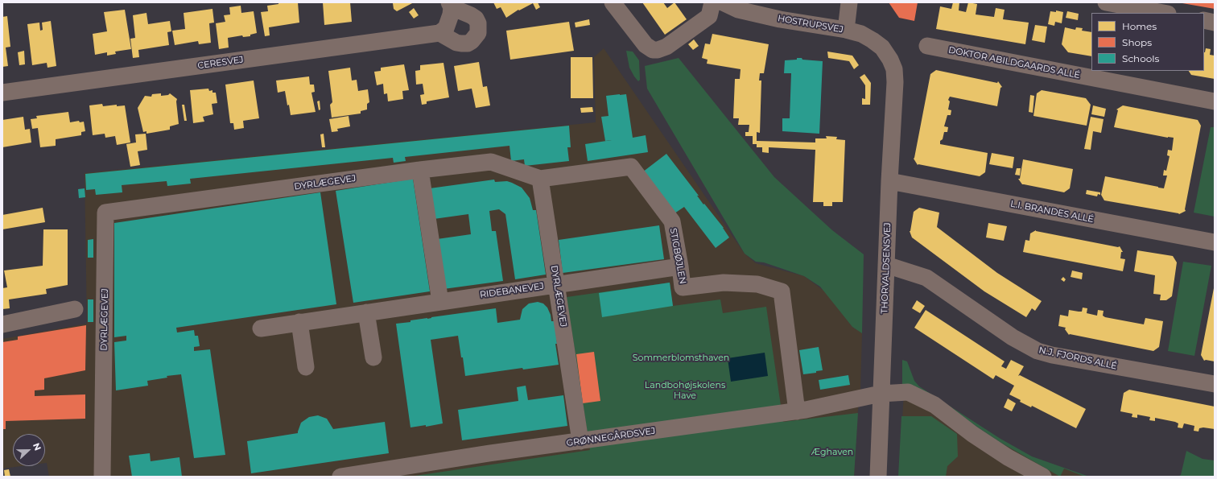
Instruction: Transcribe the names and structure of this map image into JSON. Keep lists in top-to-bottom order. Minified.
{"streets":{"street":["HOSTRUPSVEJ","CERESVEJ","DOKTOR ABILDGAARDS ALLÉ","DYRLÆGEVEJ","L.I. BRANDES ALLÉ","STIGBØJLEN","THORVALDSENSVEJ","RIDEBANEVEJ","N.J. FJORDS ALLÉ","GRØNNEGÅRDSVEJ"]},"crossings":[["HOSTRUPSVEJ","THORVALDSENSVEJ"],["DYRLÆGEVEJ","STIGBØJLEN"],["DYRLÆGEVEJ","RIDEBANEVEJ"],["DYRLÆGEVEJ","GRØNNEGÅRDSVEJ"],["L.I. BRANDES ALLÉ","THORVALDSENSVEJ"],["STIGBØJLEN","RIDEBANEVEJ"],["STIGBØJLEN","GRØNNEGÅRDSVEJ"],["THORVALDSENSVEJ","N.J. FJORDS ALLÉ"],["THORVALDSENSVEJ","GRØNNEGÅRDSVEJ"]],"parks":["Sommerblomsthaven","Landbohøjskolens Have","Æghaven"],"legend":["Homes","Shops","Schools"],"north":"right"}
